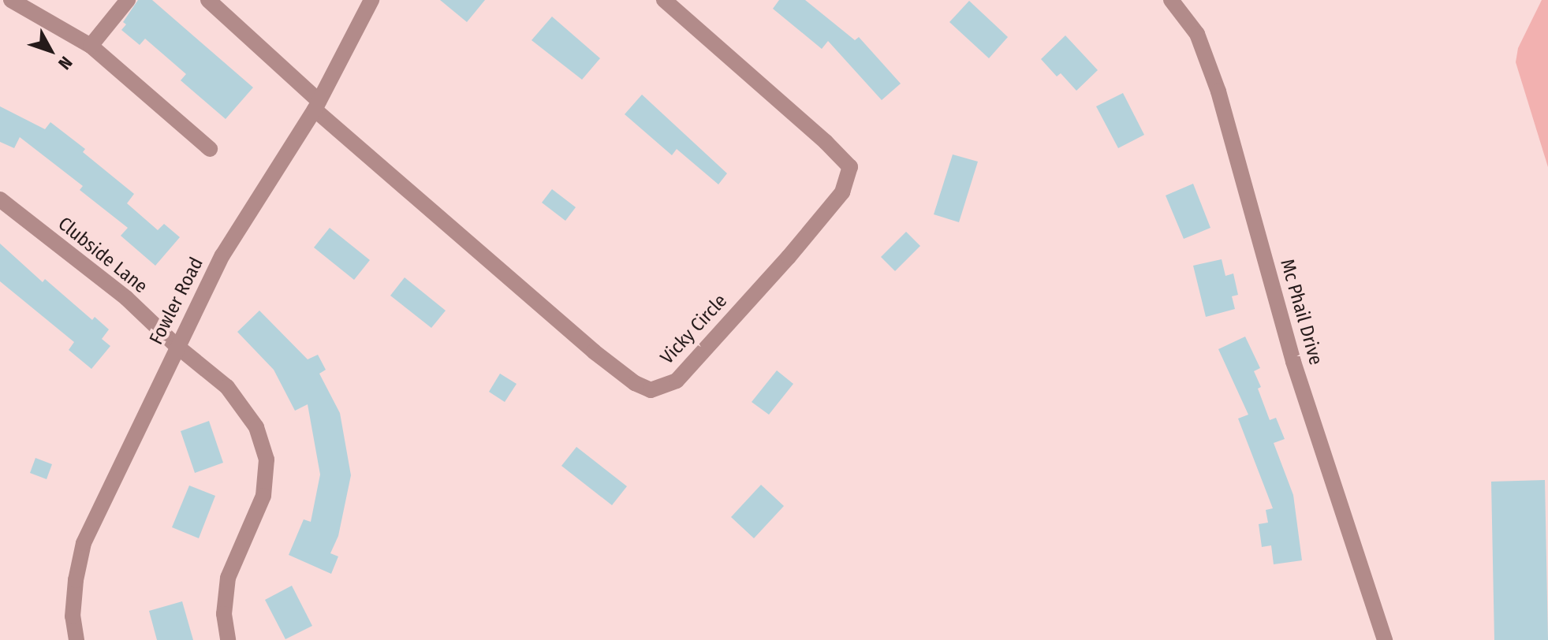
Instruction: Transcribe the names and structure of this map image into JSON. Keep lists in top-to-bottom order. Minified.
{"streets":{"street":["Clubside Lane","Fowler Road","Mc Phail Drive","Vicky Circle"]},"crossings":[["Clubside Lane","Fowler Road"],["Fowler Road","Vicky Circle"]],"north":"bottom right"}
